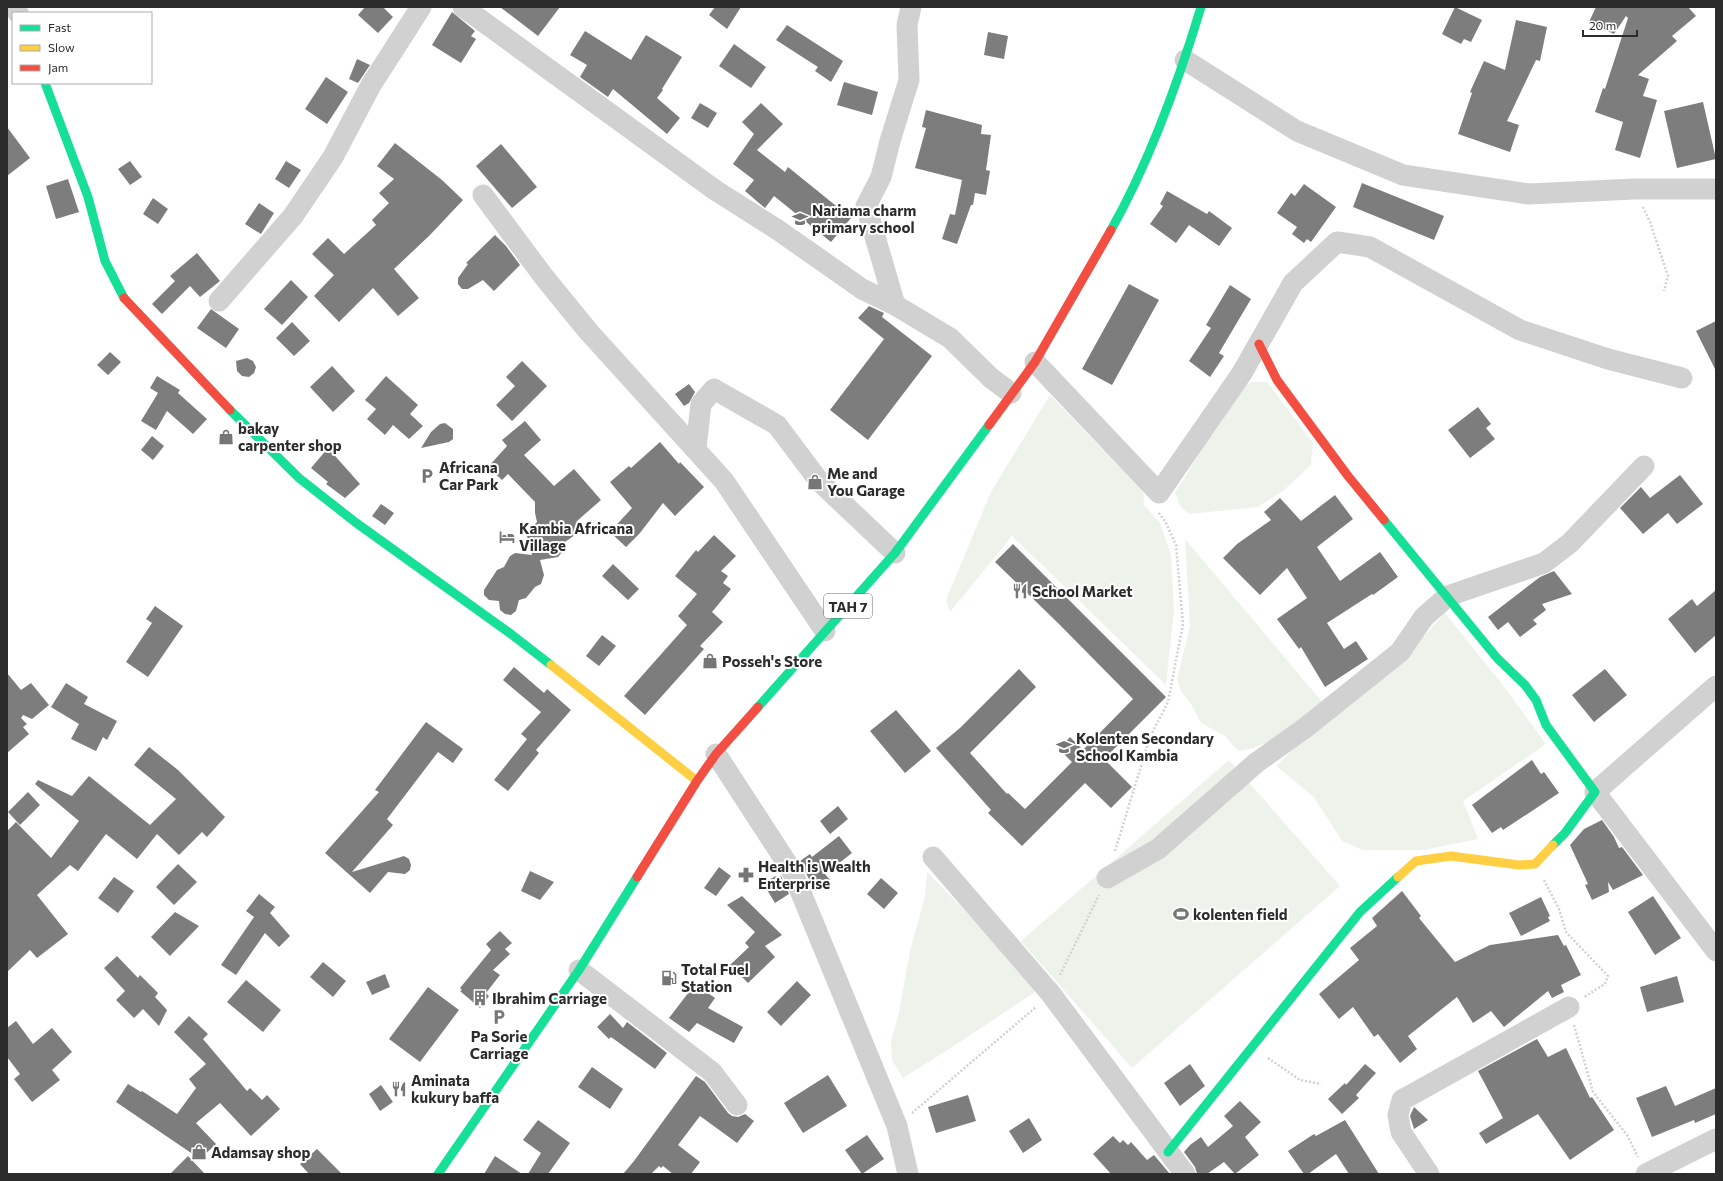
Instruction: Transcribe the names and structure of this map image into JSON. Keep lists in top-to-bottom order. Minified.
{"streets":{"main road":["TAH 7"]},"places":{"school or university":["Nariama charm primary school","Kolenten Secondary School Kambia"],"shop":["bakay carpenter shop","Me and You Garage","Posseh's Store","Adamsay shop"],"parking":["Africana Car Park","Pa Sorie Carriage"],"hotel":["Kambia Africana Village"],"restaurant":["School Market","Aminata kukury baffa"],"pharmacy":["Health is Wealth Enterprise"],"sports":["kolenten field"],"fuel station":["Total Fuel Station"],"building":["Ibrahim Carriage"]},"legend":["Fast","Slow","Jam"],"scale_bar":"20 m"}
